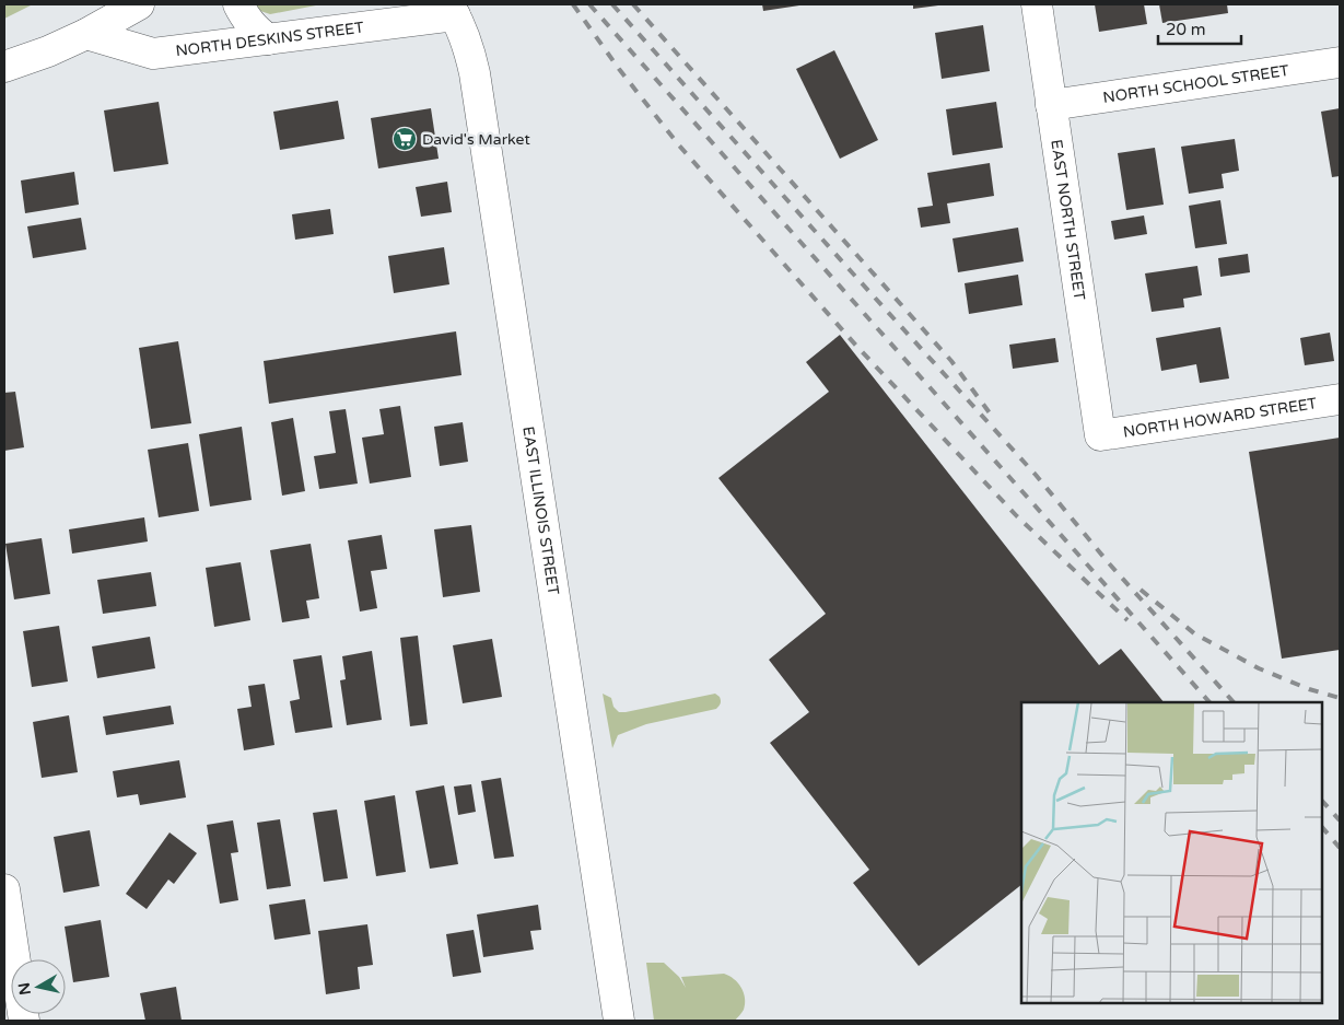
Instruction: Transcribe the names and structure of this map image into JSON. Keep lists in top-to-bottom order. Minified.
{"streets":{"street":["NORTH DESKINS STREET","NORTH SCHOOL STREET","EAST NORTH STREET","NORTH HOWARD STREET","EAST ILLINOIS STREET"]},"crossings":[["NORTH DESKINS STREET","EAST ILLINOIS STREET"],["NORTH SCHOOL STREET","EAST NORTH STREET"],["EAST NORTH STREET","NORTH HOWARD STREET"]],"places":{"supermarket":["David's Market"]},"scale_bar":"20 m","north":"left"}
